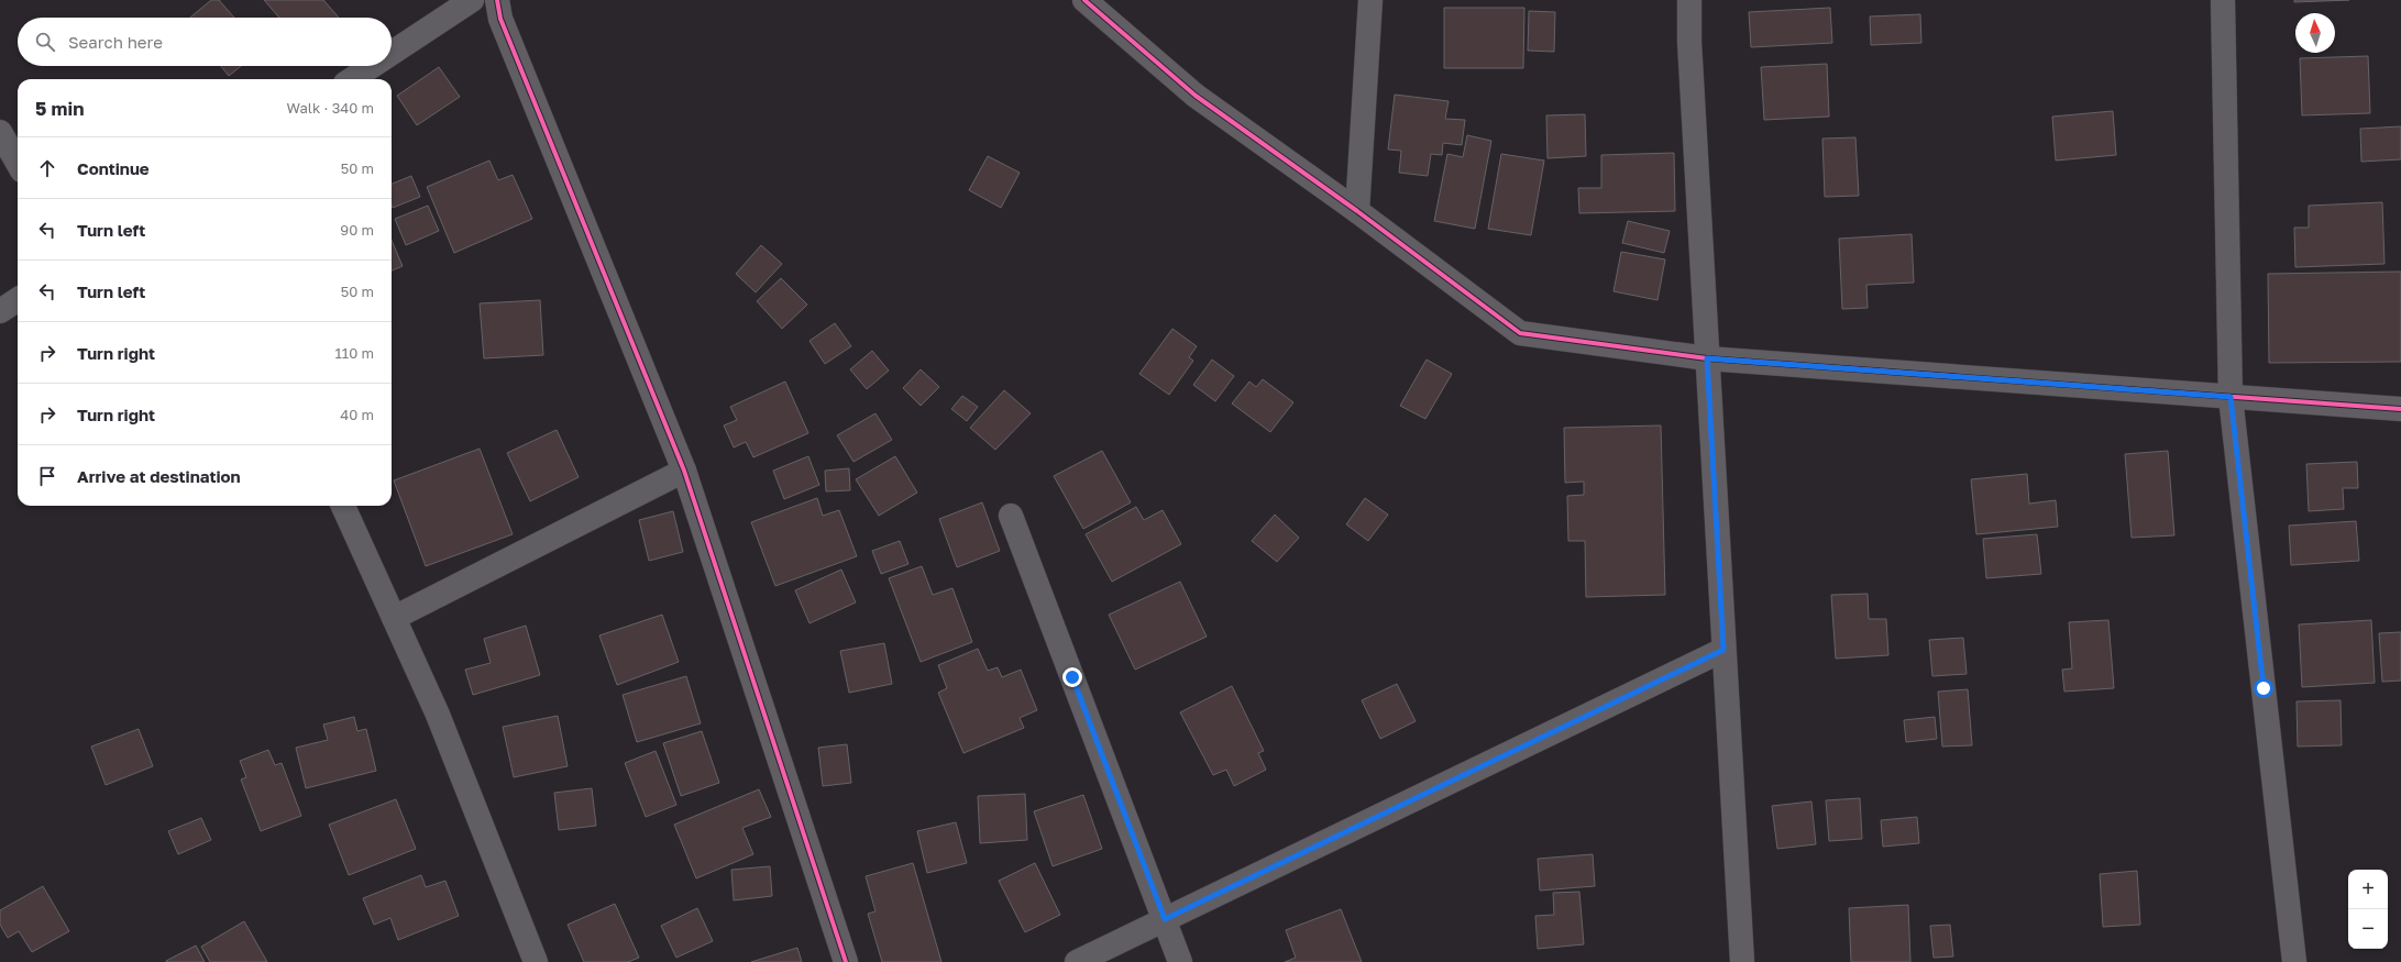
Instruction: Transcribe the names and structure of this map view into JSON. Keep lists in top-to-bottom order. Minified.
{"north":"top","page":{"search":"Search here","heading":["5 min","Walk · 340 m"],"list":[["Continue","50 m"],["Turn left","90 m"],["Turn left","50 m"],["Turn right","110 m"],["Turn right","40 m"],"Arrive at destination"],"map_buttons":["+","−"]}}
